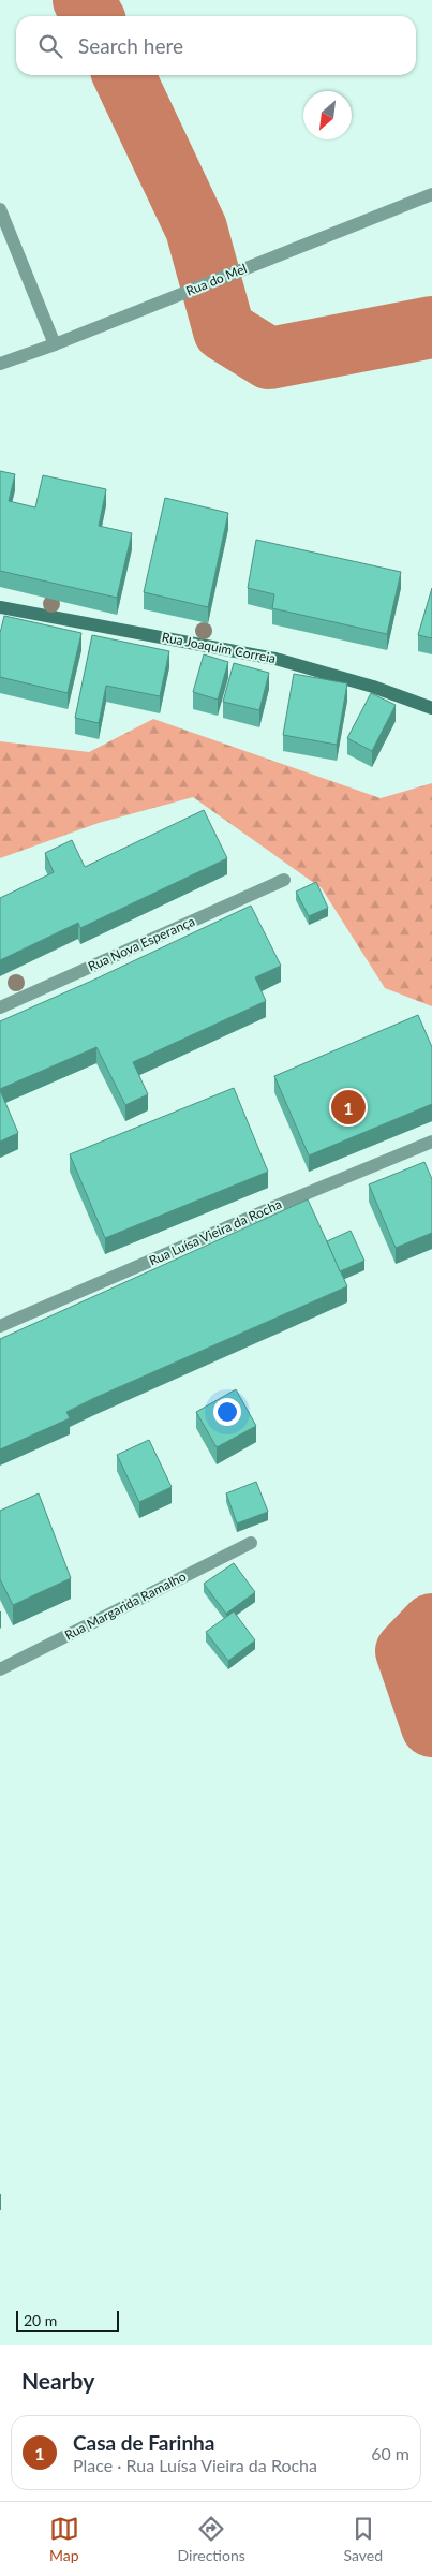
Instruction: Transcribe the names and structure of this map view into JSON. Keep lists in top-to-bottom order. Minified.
{"streets":{"street":["Rua do Mel","Rua Joaquim Correia","Rua Nova Esperança","Rua Luísa Vieira da Rocha","Rua Margarida Ramalho"]},"scale_bar":"20 m","north":"bottom left","page":{"search":"Search here","pins":"1","scale":"20 m","heading":"Nearby","list":[{"mark":"1","name":"Casa de Farinha","note":"Place · Rua Luísa Vieira da Rocha","value":"60 m"}],"nav":["Map","Directions","Saved"]}}
